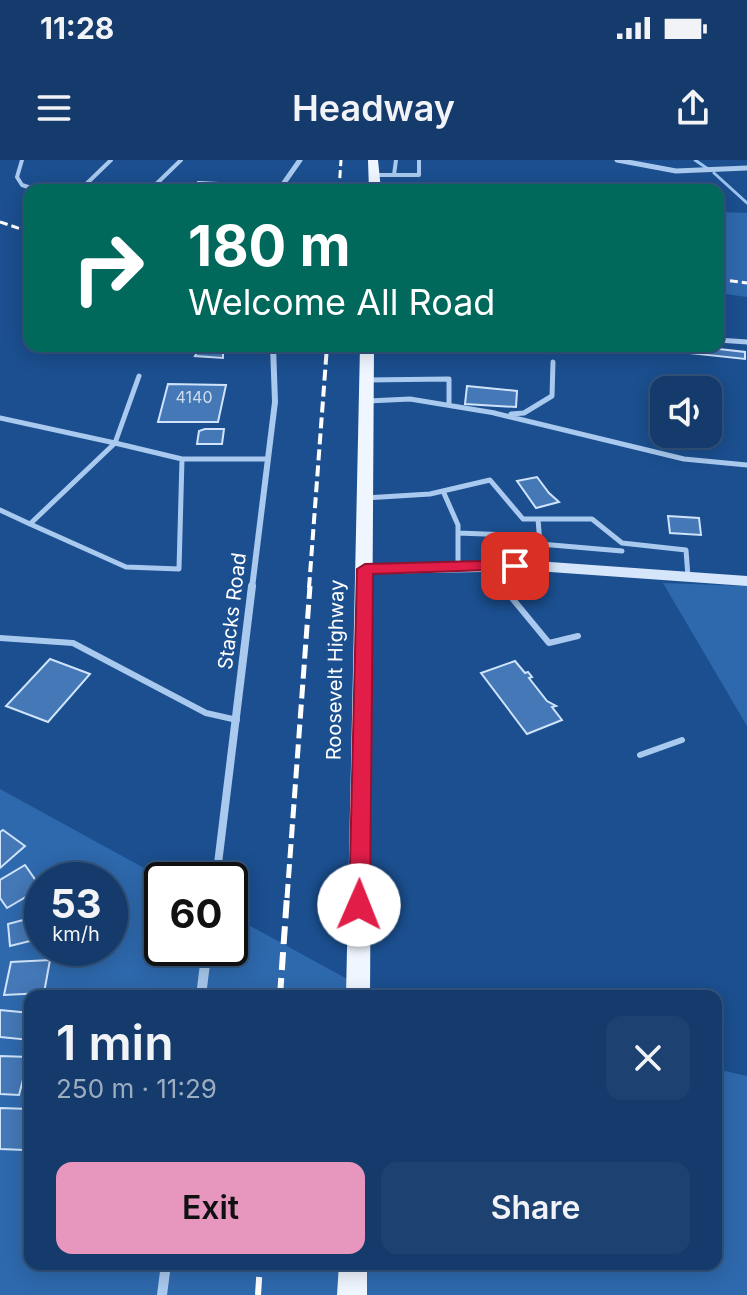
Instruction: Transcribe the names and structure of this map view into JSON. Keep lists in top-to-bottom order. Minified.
{"streets":{"main road":["Roosevelt Highway"],"street":["Stacks Road"]},"house_numbers":["4140"],"page":{"status":"11:28","header":"Headway","turn":["180 m","Welcome All Road"],"speed":"53 km/h","limit":"60","heading":["1 min","250 m · 11:29"],"buttons":["Exit","Share"]}}
